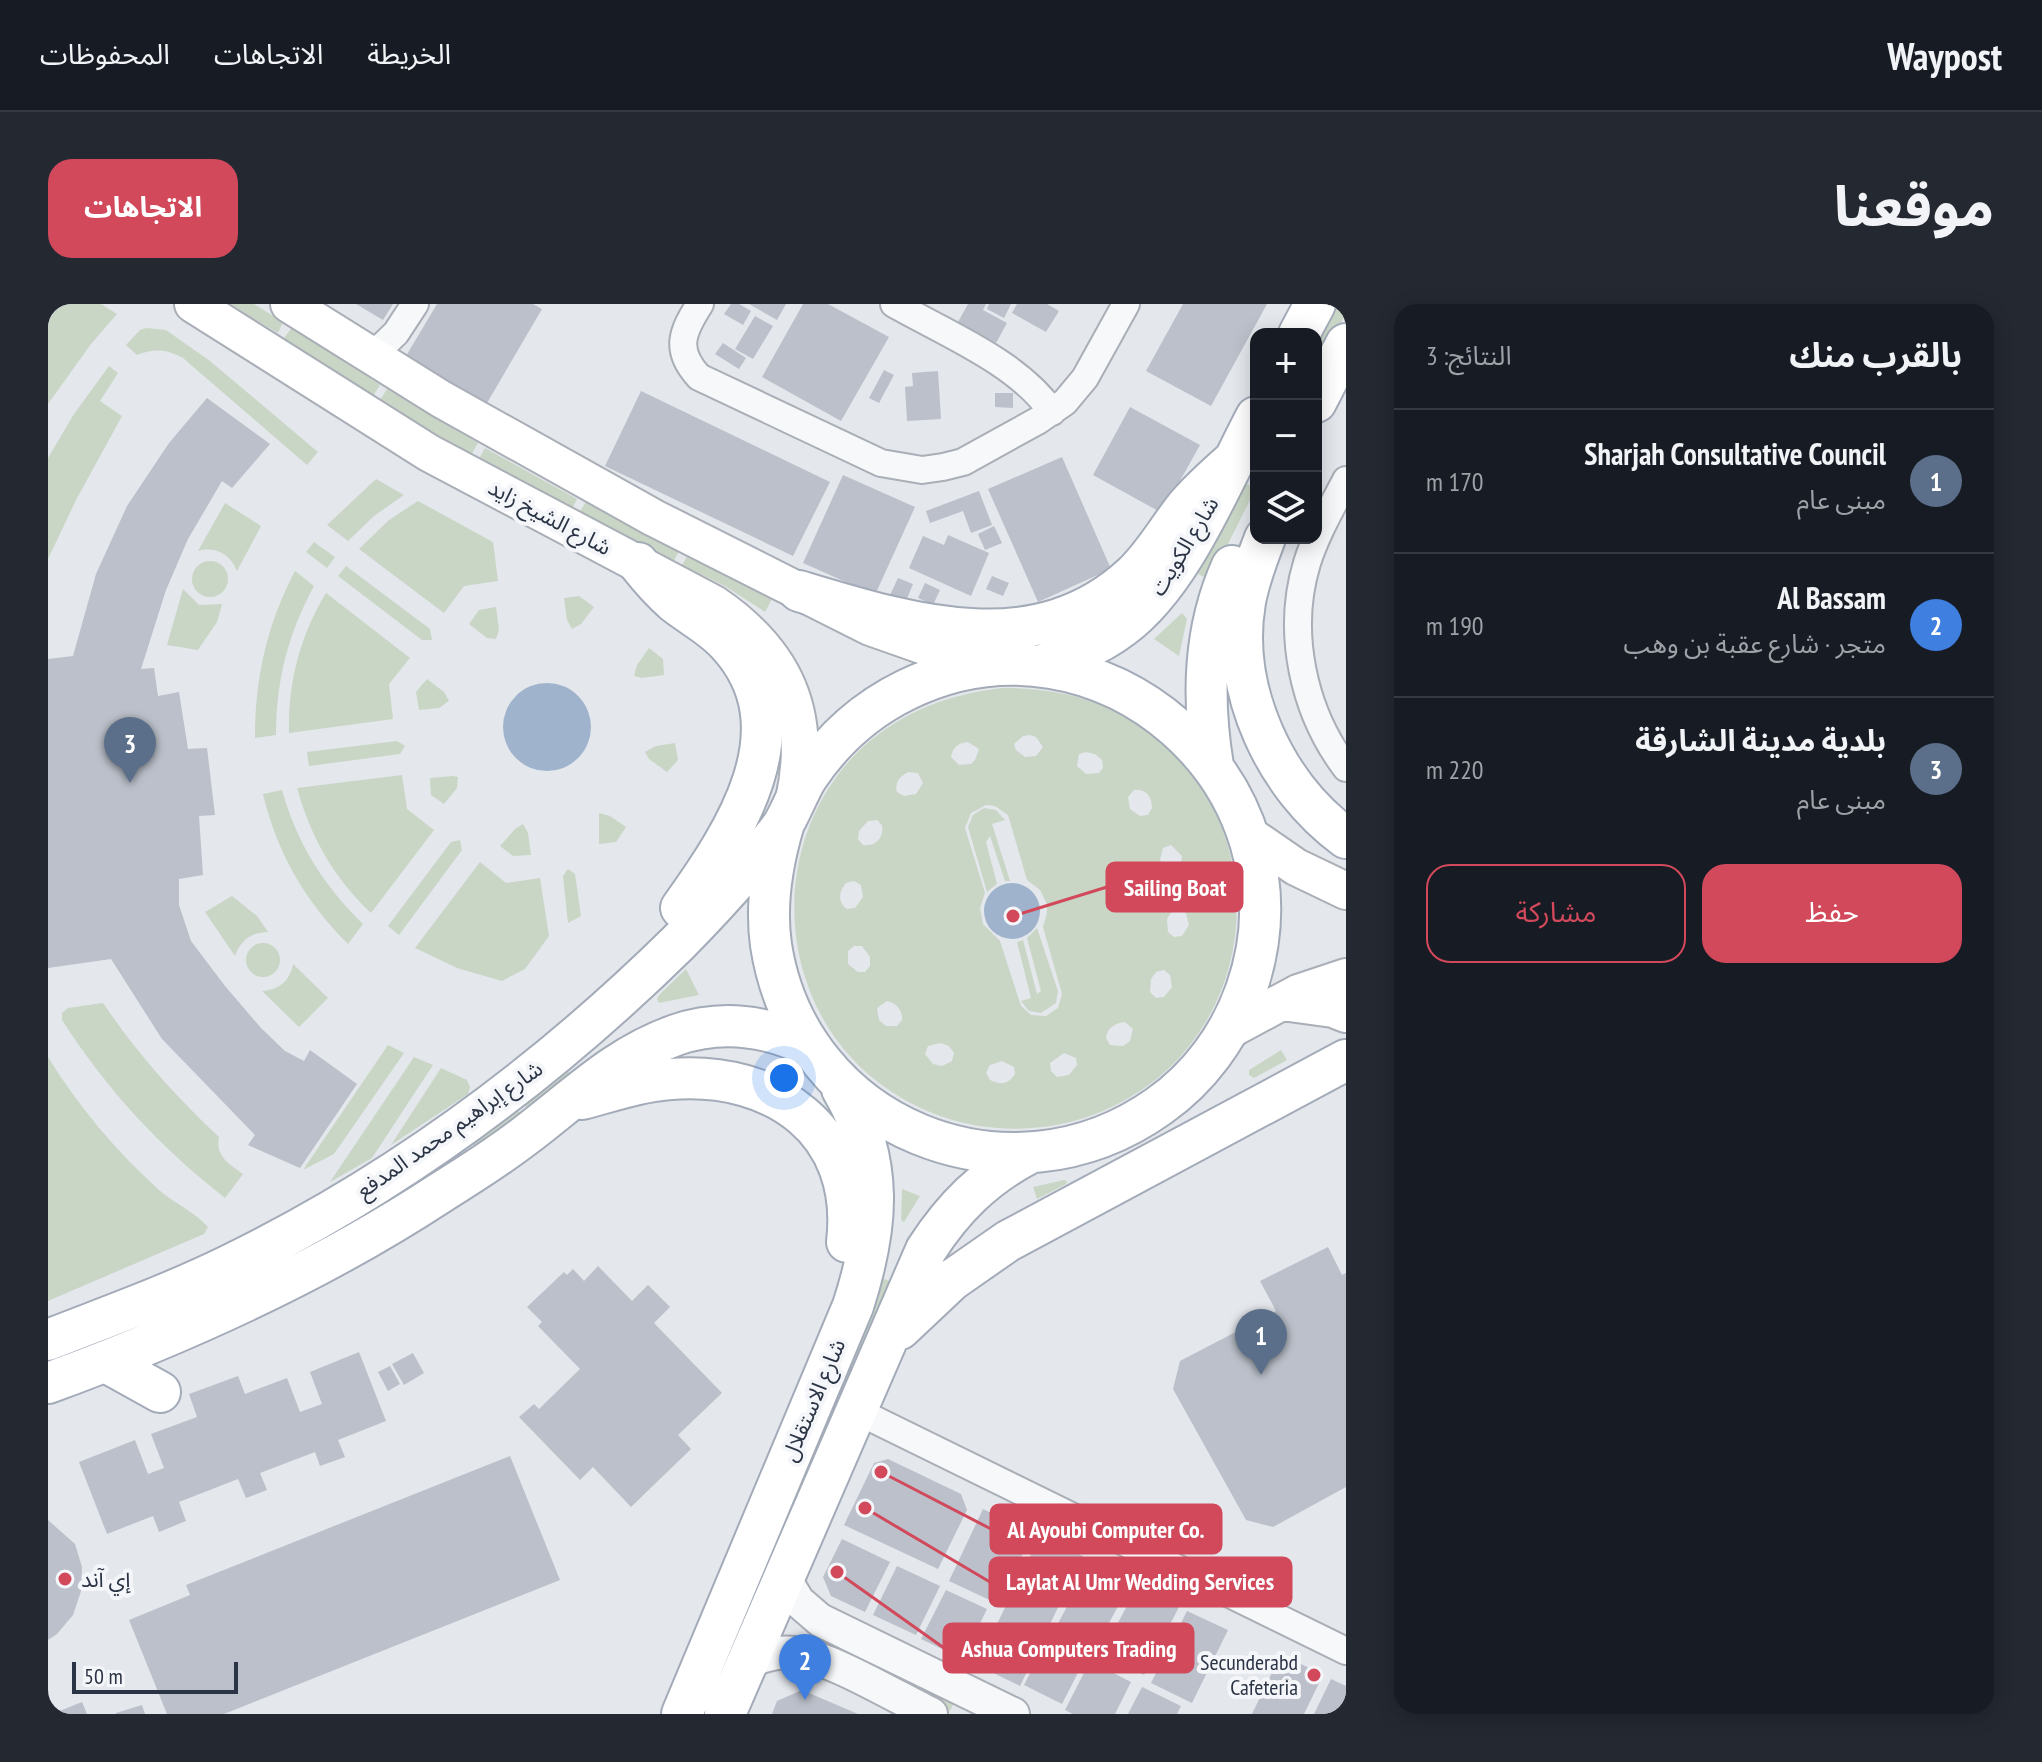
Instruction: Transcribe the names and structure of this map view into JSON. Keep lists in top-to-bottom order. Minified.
{"streets":{"main road":["شارع الشيخ زايد","شارع الكويت","شارع إبراهيم محمد المدفع","شارع الاستقلال"]},"crossings":[["شارع الشيخ زايد","شارع إبراهيم محمد المدفع"]],"places":["Sailing Boat","Al Ayoubi Computer Co.","Laylat Al Umr Wedding Services","Ashua Computers Trading","إي آند","Secunderabd Cafeteria"],"scale_bar":"50 m","page":{"header":"Waypost","nav":["الخريطة","الاتجاهات","المحفوظات"],"title":"موقعنا","buttons":["الاتجاهات",["حفظ","مشاركة"]],"heading":["بالقرب منك","النتائج: 3"],"map_buttons":["+","−"],"list":[{"mark":"1","name":"Sharjah Consultative Council","note":"مبنى عام","value":"170 m"},{"mark":"2","name":"Al Bassam","note":"متجر · شارع عقبة بن وهب","value":"190 m"},{"mark":"3","name":"بلدية مدينة الشارقة","note":"مبنى عام","value":"220 m"}],"pins":["3","1","2"],"scale":"50 m"}}
